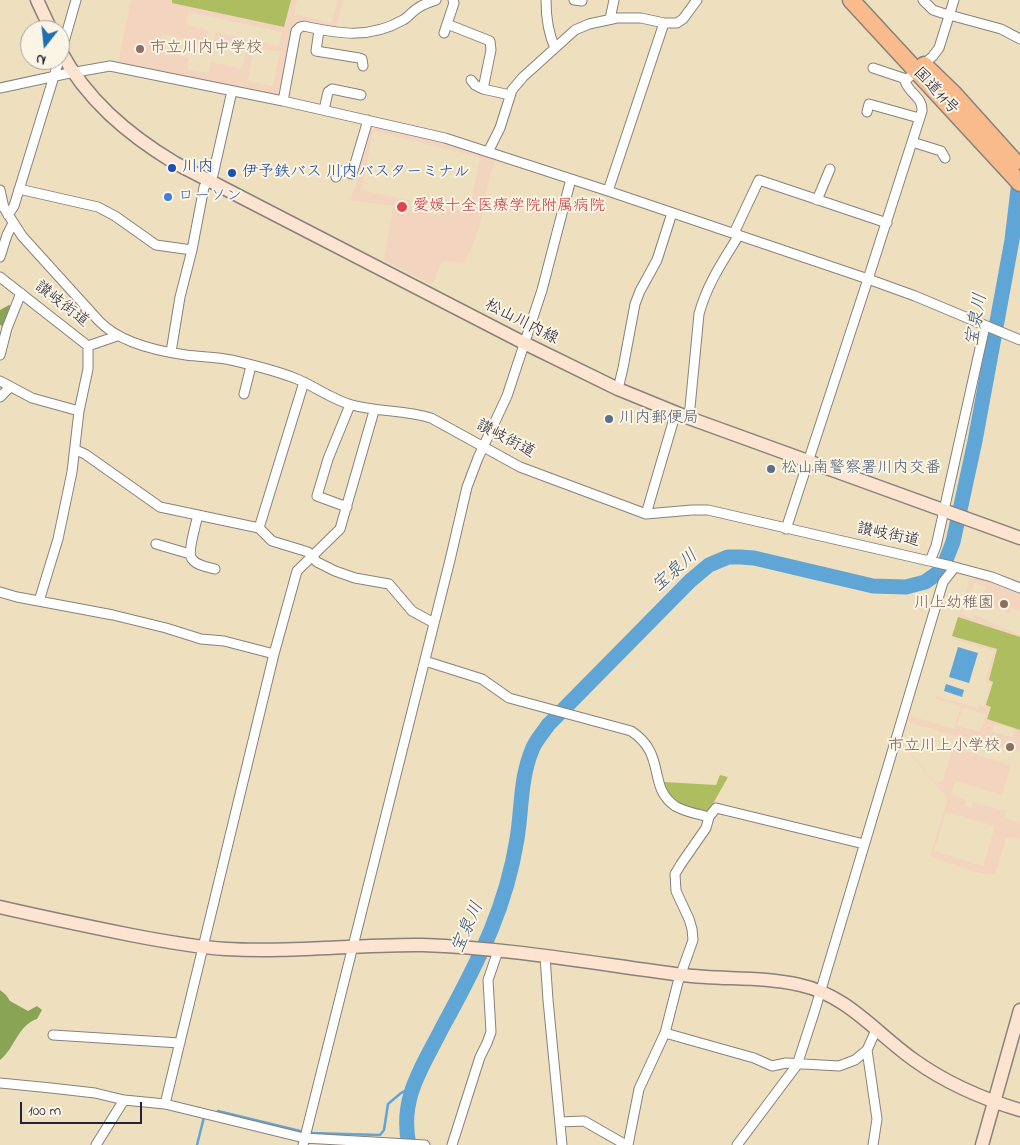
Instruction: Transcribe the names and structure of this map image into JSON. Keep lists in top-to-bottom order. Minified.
{"streets":{"highway":["国道11号"],"street":["讃岐街道","松山川内線"]},"water":["宝泉川"],"places":["市立川内中学校","川内","伊予鉄バス 川内バスターミナル","ローソン","愛媛十全医療学院附属病院","川内郵便局","松山南警察署川内交番","川上幼稚園","市立川上小学校"],"scale_bar":"100 m","north":"bottom"}
